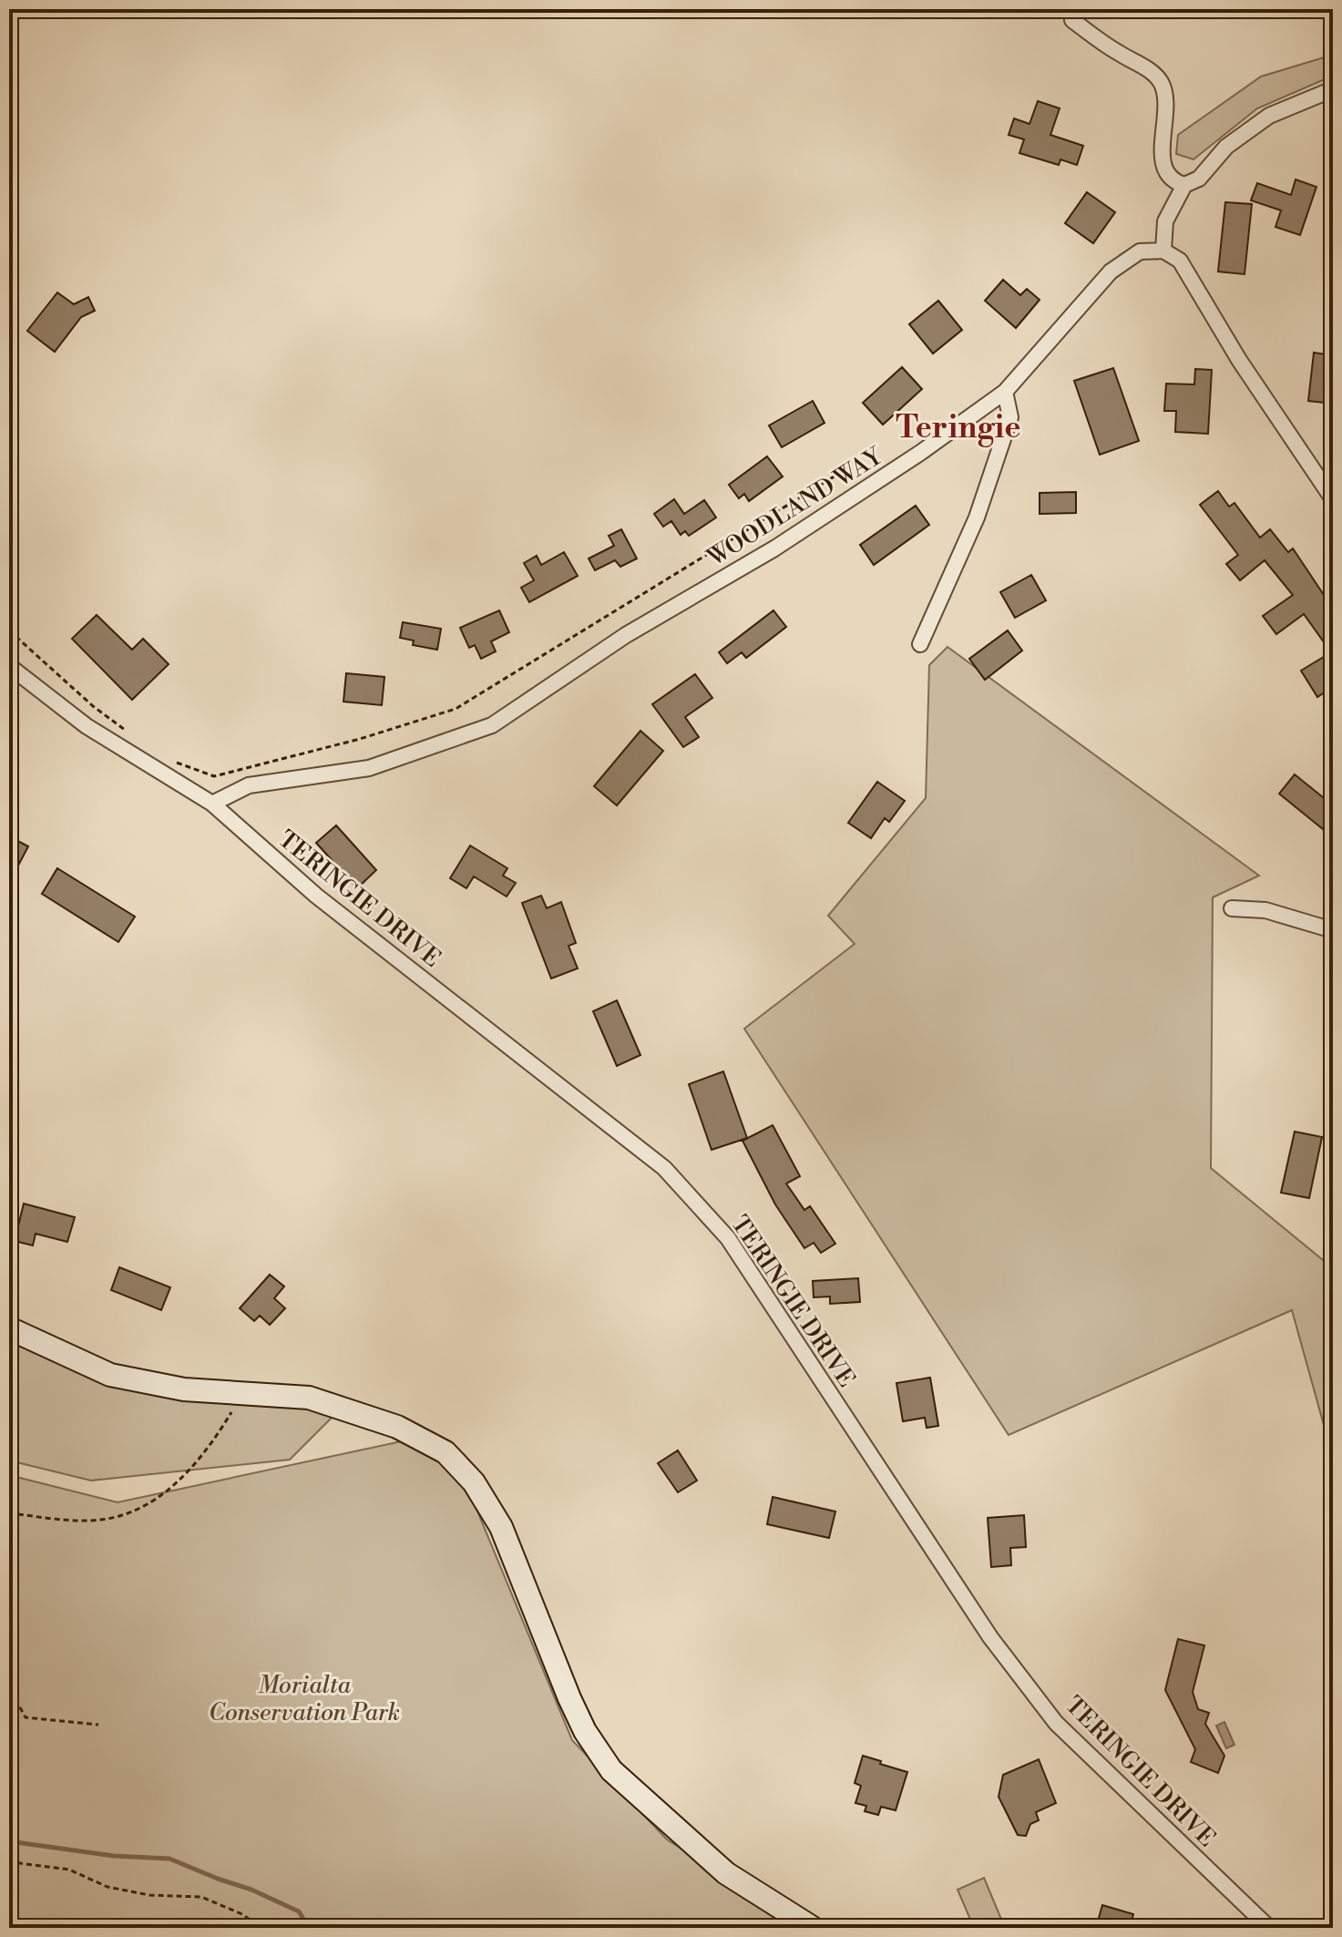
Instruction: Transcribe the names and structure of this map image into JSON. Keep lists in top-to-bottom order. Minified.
{"streets":{"street":["WOODLAND WAY","TERINGIE DRIVE"]},"crossings":[["WOODLAND WAY","TERINGIE DRIVE"]],"districts":["Teringie"],"parks":["Morialta Conservation Park"]}
